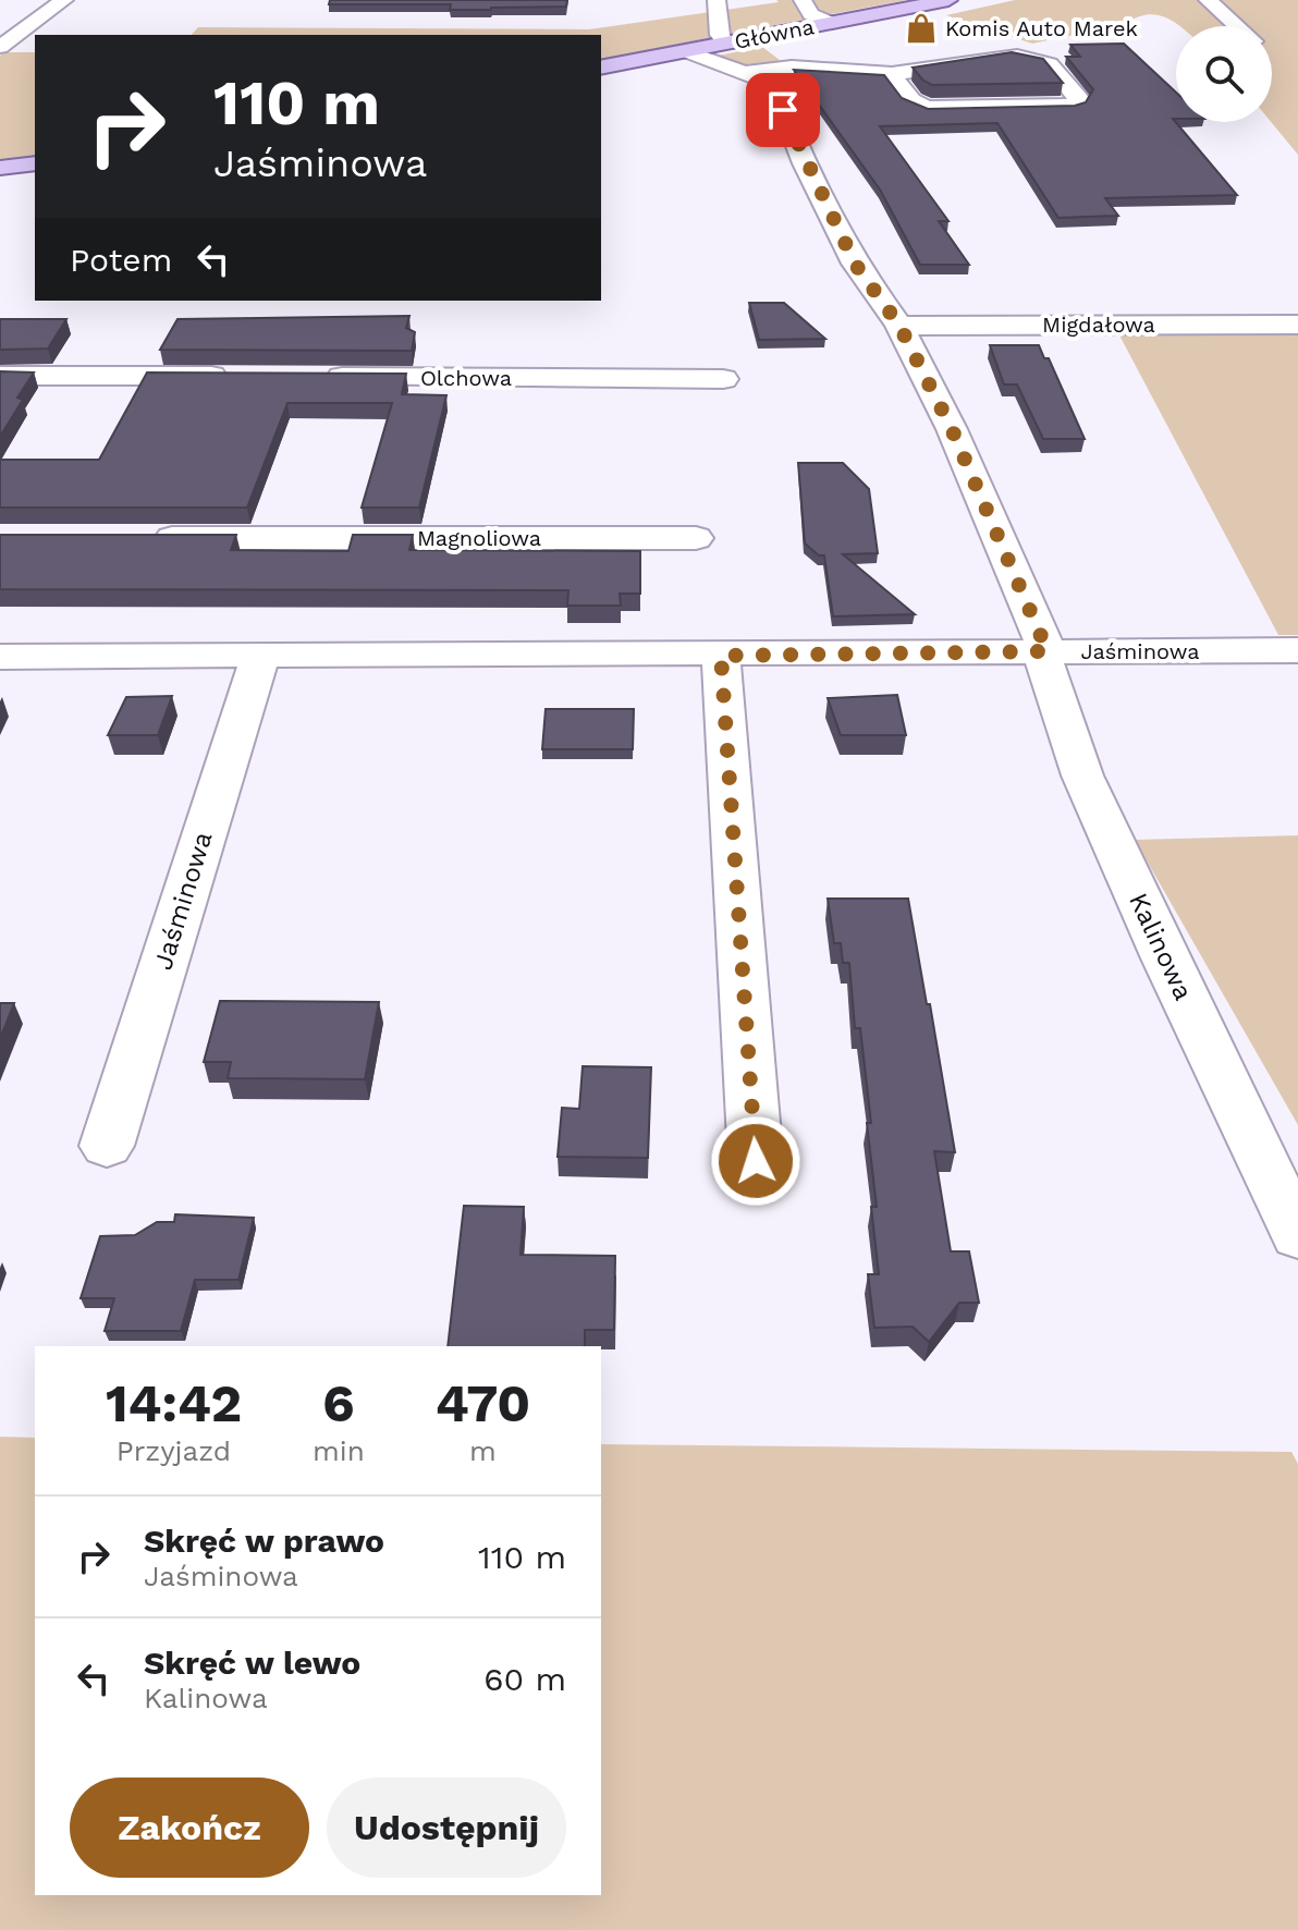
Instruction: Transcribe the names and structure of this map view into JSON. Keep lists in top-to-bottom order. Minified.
{"streets":{"main road":["Główna"],"street":["Migdałowa","Olchowa","Magnoliowa","Jaśminowa","Kalinowa"]},"crossings":[["Główna","Kalinowa"],["Migdałowa","Kalinowa"],["Jaśminowa","Kalinowa"]],"places":{"shop":["Komis Auto Marek"]},"page":{"turn":["110 m","Jaśminowa"],"then":"Potem","eta":["14:42","Przyjazd","6","min","470","m"],"list":[{"name":"Skręć w prawo","note":"Jaśminowa","value":"110 m"},{"name":"Skręć w lewo","note":"Kalinowa","value":"60 m"}],"buttons":["Zakończ","Udostępnij"]}}
